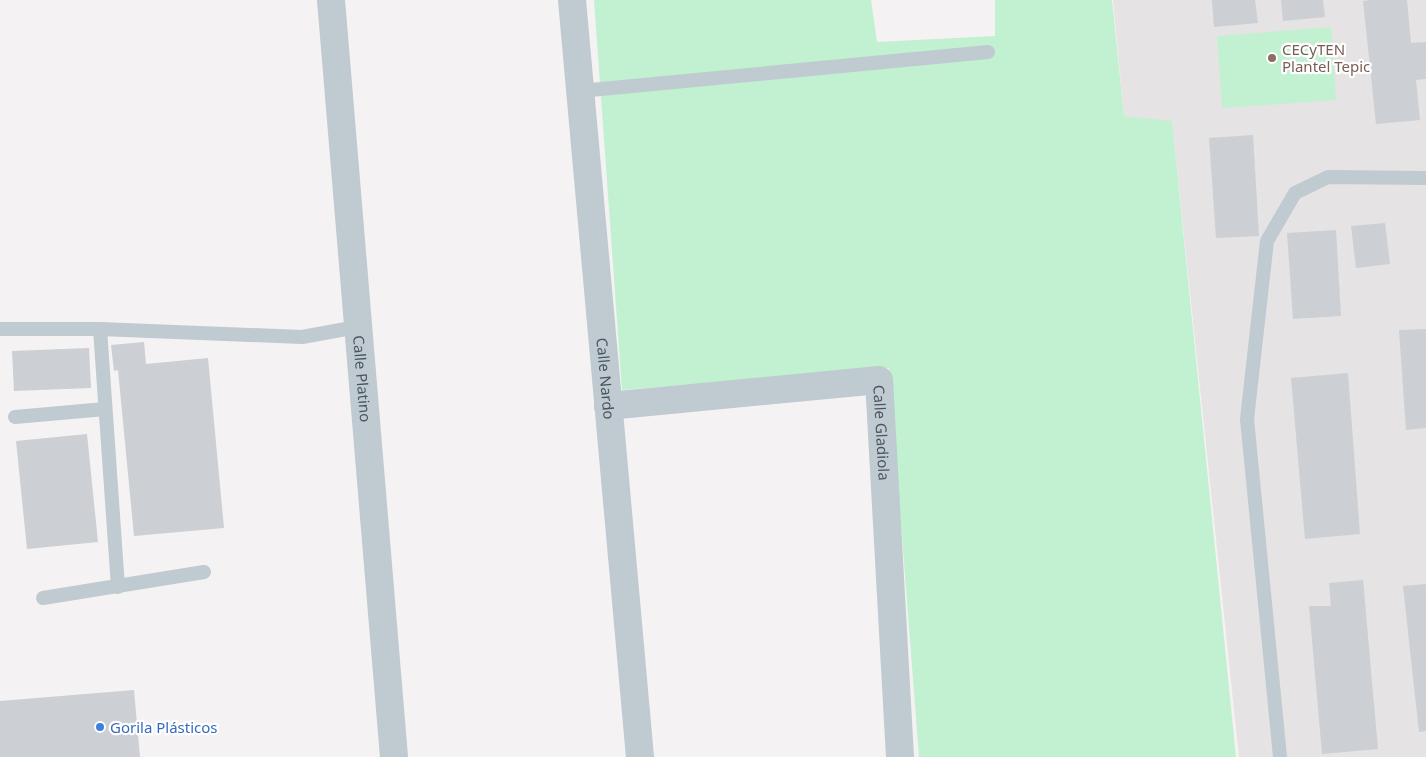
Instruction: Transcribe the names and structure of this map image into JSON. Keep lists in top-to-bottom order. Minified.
{"streets":{"street":["Calle Platino","Calle Nardo","Calle Gladiola"]},"crossings":[["Calle Nardo","Calle Gladiola"]],"places":["CECyTEN Plantel Tepic","Gorila Plásticos"]}
